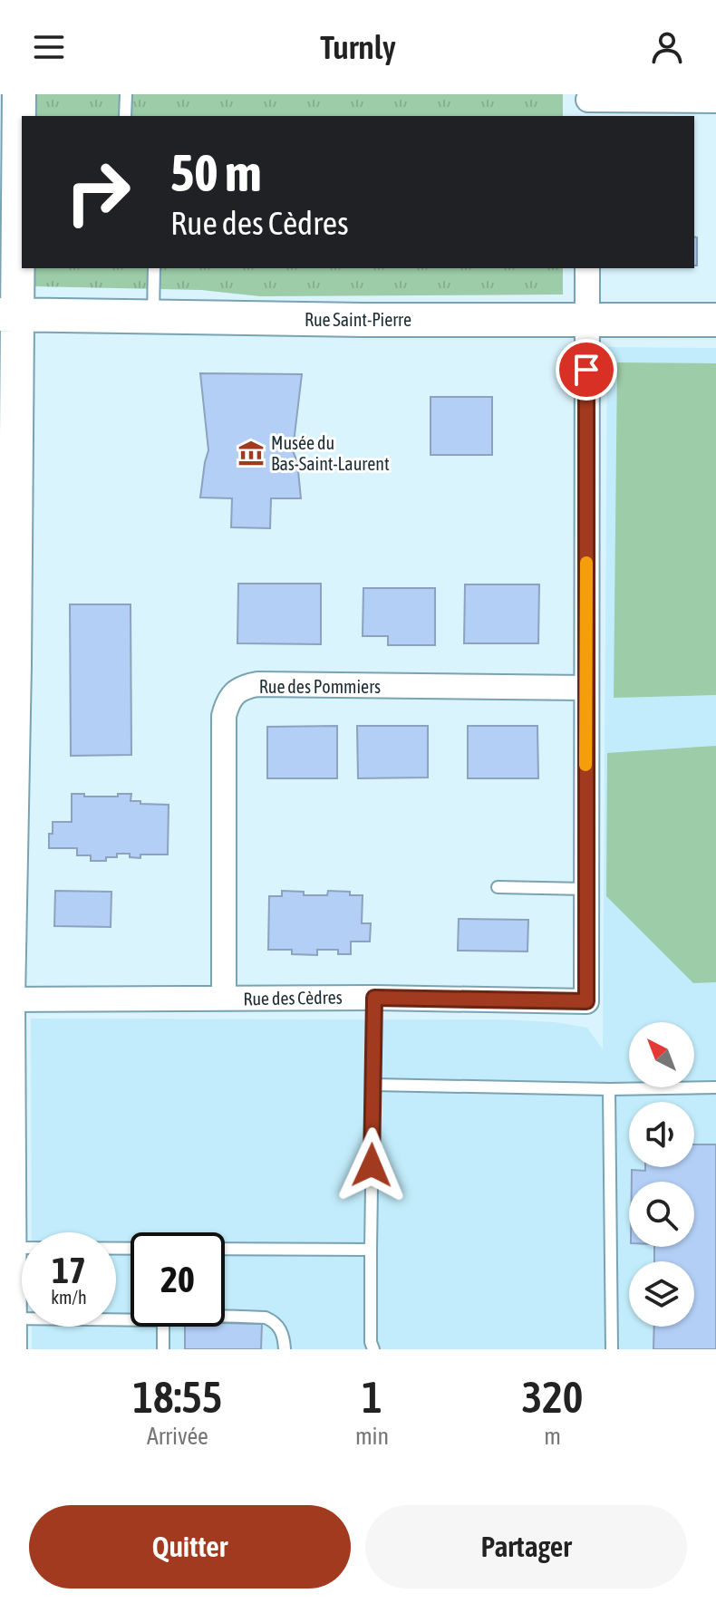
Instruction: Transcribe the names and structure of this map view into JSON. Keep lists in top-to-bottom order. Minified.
{"streets":{"main road":["Rue Saint-Pierre"],"street":["Rue des Pommiers","Rue des Cèdres"]},"crossings":[["Rue des Pommiers","Rue des Cèdres"]],"places":{"museum":["Musée du Bas-Saint-Laurent"]},"north":"top left","page":{"header":"Turnly","turn":["50 m","Rue des Cèdres"],"speed":"17 km/h","limit":"20","eta":["18:55","Arrivée","1","min","320","m"],"buttons":["Quitter","Partager"]}}
